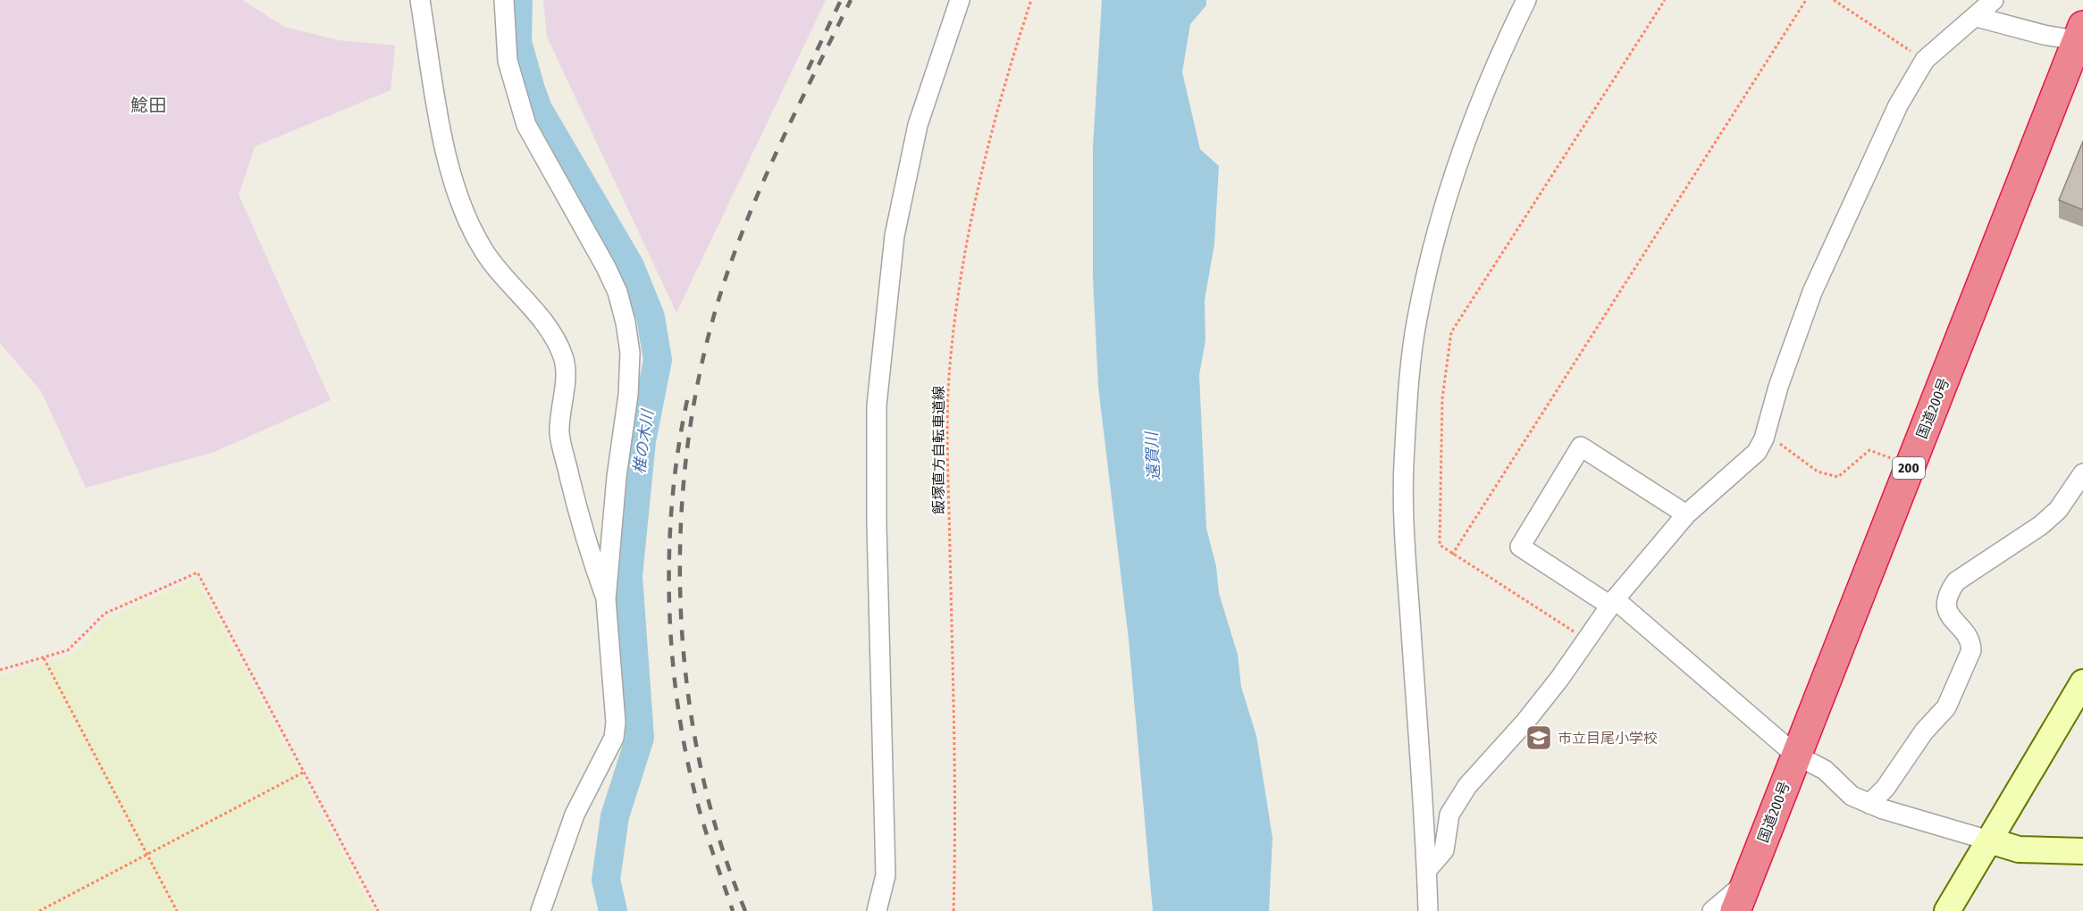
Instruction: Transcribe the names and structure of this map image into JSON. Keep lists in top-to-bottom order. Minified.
{"streets":{"highway":["国道200号","200"],"path":["飯塚直方自転車道線"]},"districts":["鯰田"],"water":["椎の木川","遠賀川"],"places":{"school or university":["市立目尾小学校"]}}
